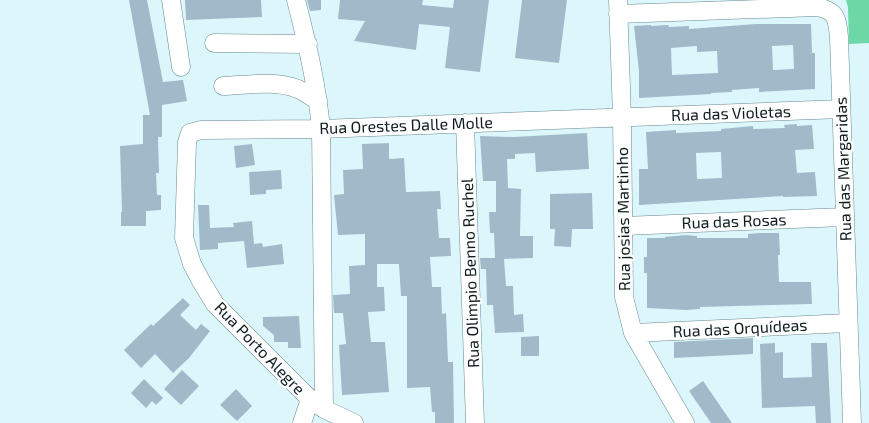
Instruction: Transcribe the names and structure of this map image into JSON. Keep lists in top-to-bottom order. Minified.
{"streets":{"street":["Rua das Violetas","Rua Orestes Dalle Molle","Rua das Margaridas","Rua josias Martinho","Rua das Rosas","Rua Olimpio Benno Ruchel","Rua das Orquídeas","Rua Porto Alegre"]},"crossings":[["Rua das Violetas","Rua Orestes Dalle Molle"],["Rua das Violetas","Rua das Margaridas"],["Rua das Violetas","Rua josias Martinho"],["Rua Orestes Dalle Molle","Rua josias Martinho"],["Rua Orestes Dalle Molle","Rua Olimpio Benno Ruchel"],["Rua Orestes Dalle Molle","Rua Porto Alegre"],["Rua das Margaridas","Rua josias Martinho"],["Rua das Margaridas","Rua das Rosas"],["Rua das Margaridas","Rua das Orquídeas"],["Rua josias Martinho","Rua das Rosas"],["Rua josias Martinho","Rua das Orquídeas"]]}
